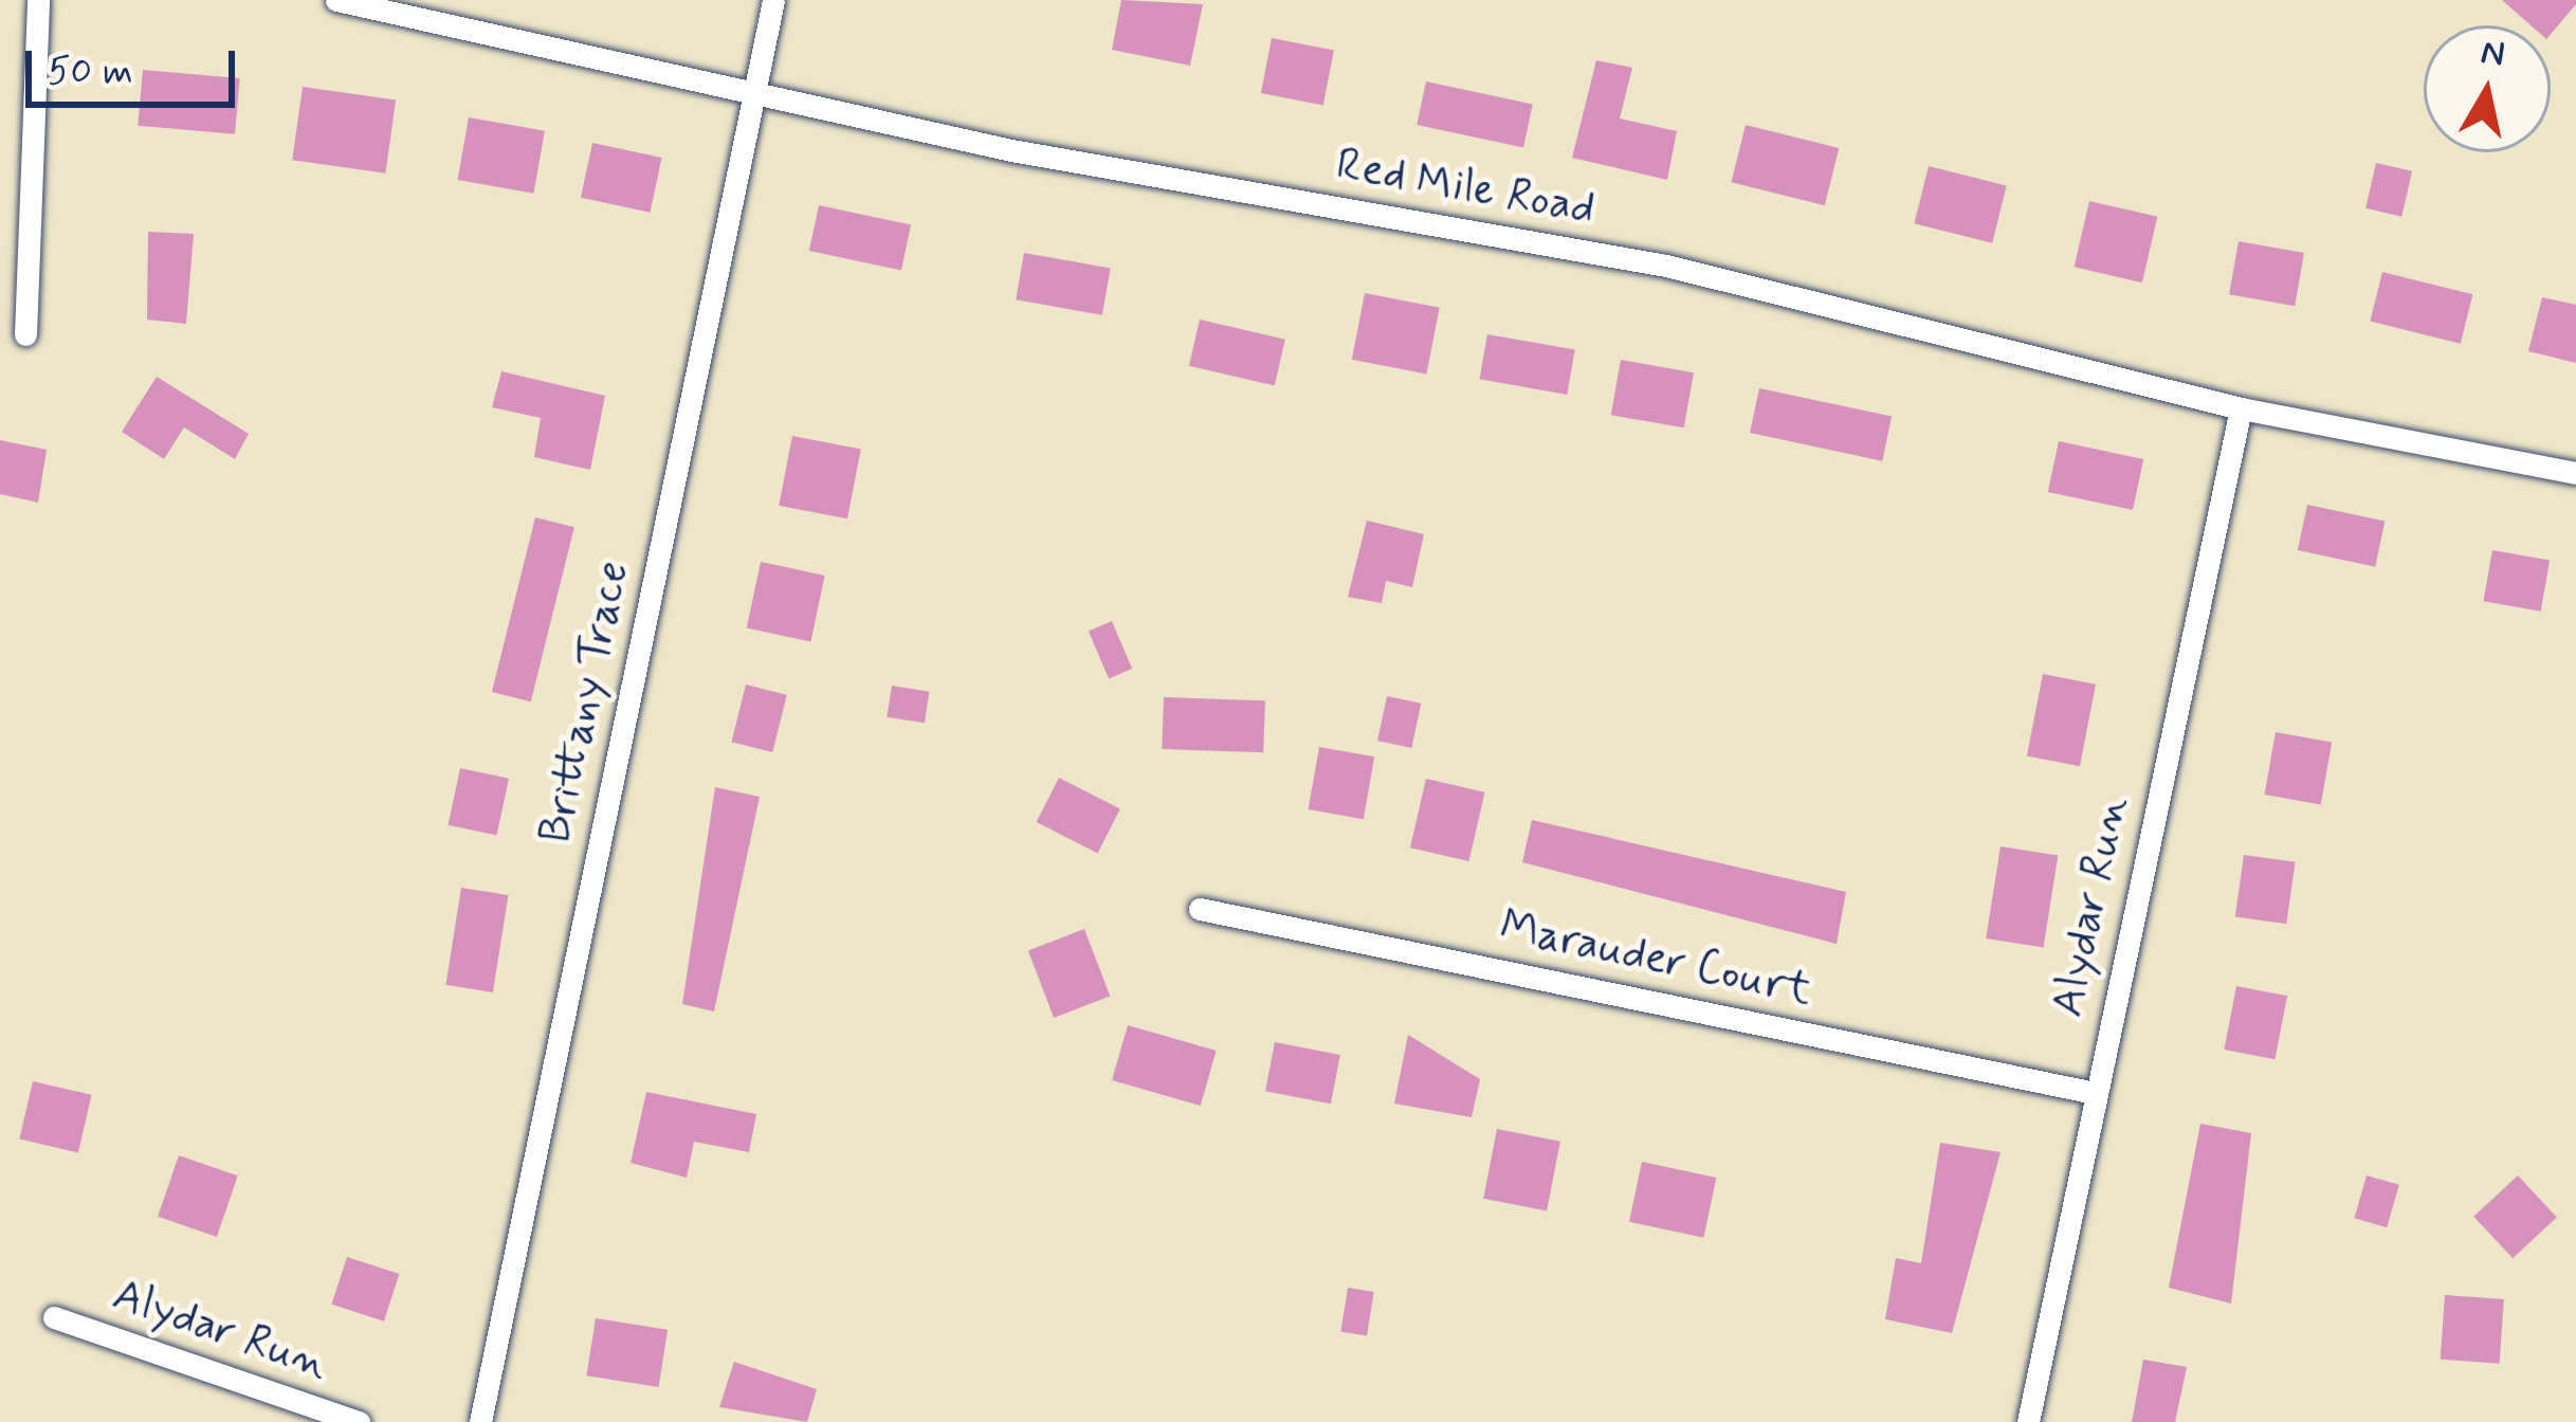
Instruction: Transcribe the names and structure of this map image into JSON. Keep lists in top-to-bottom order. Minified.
{"streets":{"street":["Red Mile Road","Brittany Trace","Alydar Run","Marauder Court"]},"crossings":[["Red Mile Road","Brittany Trace"],["Red Mile Road","Alydar Run"],["Alydar Run","Marauder Court"]],"scale_bar":"50 m","north":"top"}
